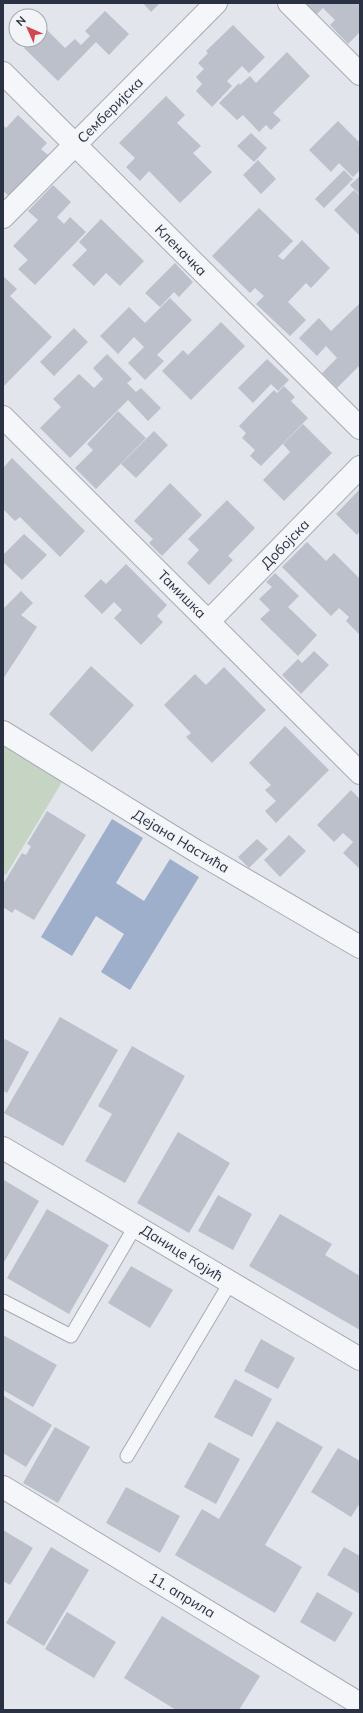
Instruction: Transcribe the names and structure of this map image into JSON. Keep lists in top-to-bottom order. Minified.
{"streets":{"street":["Семберијска","Кленачка","Добојска","Тамишка","Дејана Настића","Данице Којић","11. априла"]},"crossings":[["Семберијска","Кленачка"],["Добојска","Тамишка"]],"north":"top left"}
